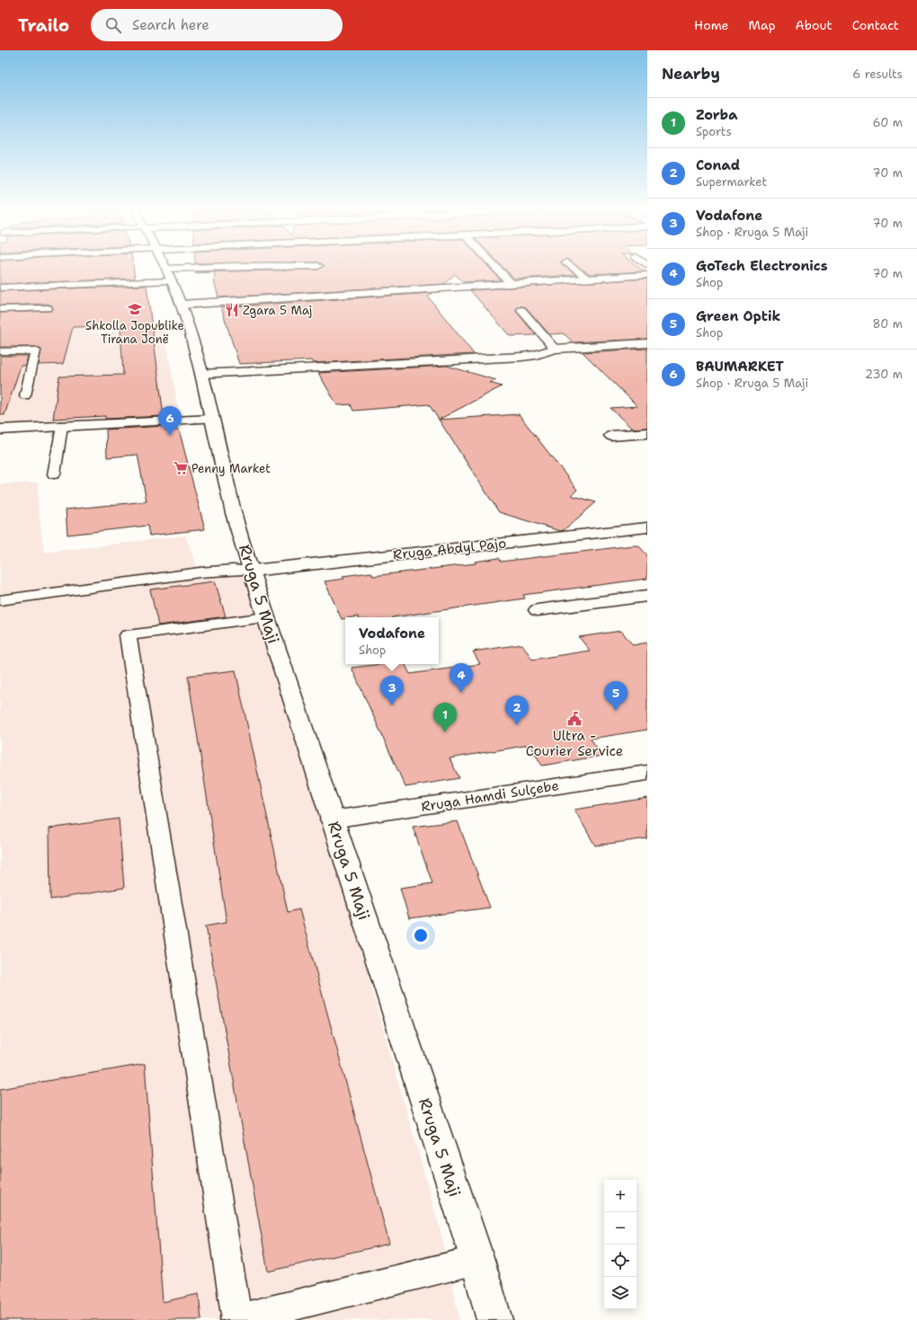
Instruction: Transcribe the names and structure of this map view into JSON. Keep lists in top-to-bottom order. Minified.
{"streets":{"street":["Rruga Abdyl Pajo","Rruga 5 Maji","Rruga Hamdi Sulçebe"]},"crossings":[["Rruga Abdyl Pajo","Rruga 5 Maji"],["Rruga 5 Maji","Rruga Hamdi Sulçebe"]],"places":{"school or university":["Shkolla Jopublike Tirana Jonë"],"restaurant":["Zgara 5 Maj"],"supermarket":["Penny Market"],"public building":["Ultra - Courier Service"]},"page":{"header":"Trailo","search":"Search here","nav":["Home","Map","About","Contact"],"heading":["Nearby","6 results"],"list":[{"mark":"1","name":"Zorba","note":"Sports","value":"60 m"},{"mark":"2","name":"Conad","note":"Supermarket","value":"70 m"},{"mark":"3","name":"Vodafone","note":"Shop · Rruga 5 Maji","value":"70 m"},{"mark":"4","name":"GoTech Electronics","note":"Shop","value":"70 m"},{"mark":"5","name":"Green Optik","note":"Shop","value":"80 m"},{"mark":"6","name":"BAUMARKET","note":"Shop · Rruga 5 Maji","value":"230 m"}],"pins":["6","4","3","5","2","1"],"popup":["Vodafone","Shop"],"map_buttons":["+","−"]}}
